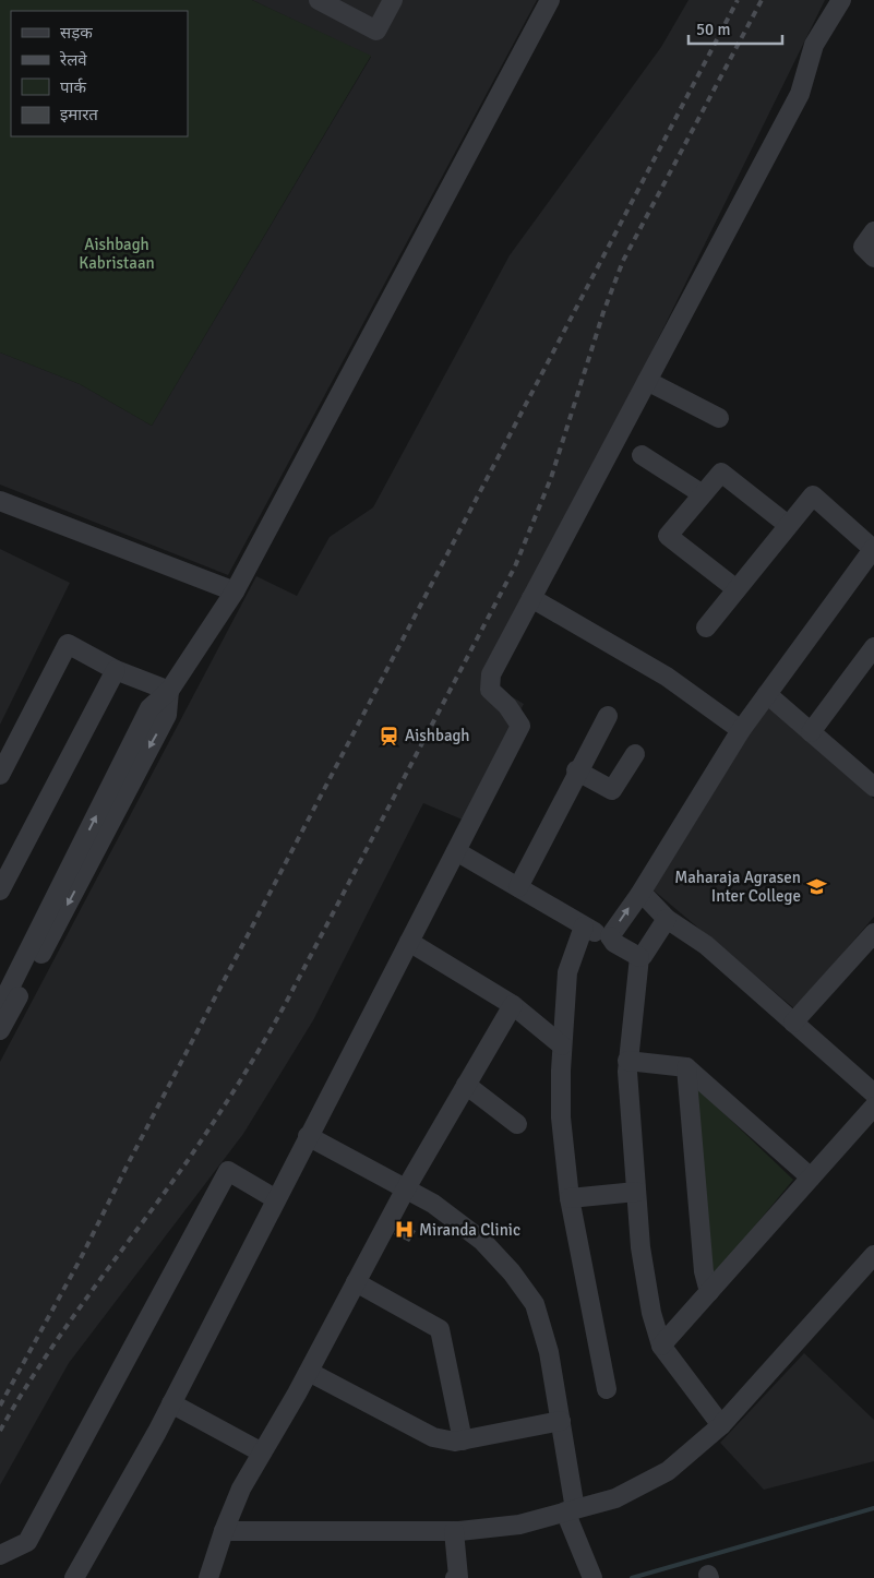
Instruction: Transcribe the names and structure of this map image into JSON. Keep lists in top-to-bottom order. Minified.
{"parks":["Aishbagh Kabristaan"],"places":{"station":["Aishbagh"],"school or university":["Maharaja Agrasen Inter College"],"hospital":["Miranda Clinic"]},"legend":["सड़क","रेलवे","पार्क","इमारत"],"scale_bar":"50 m"}
